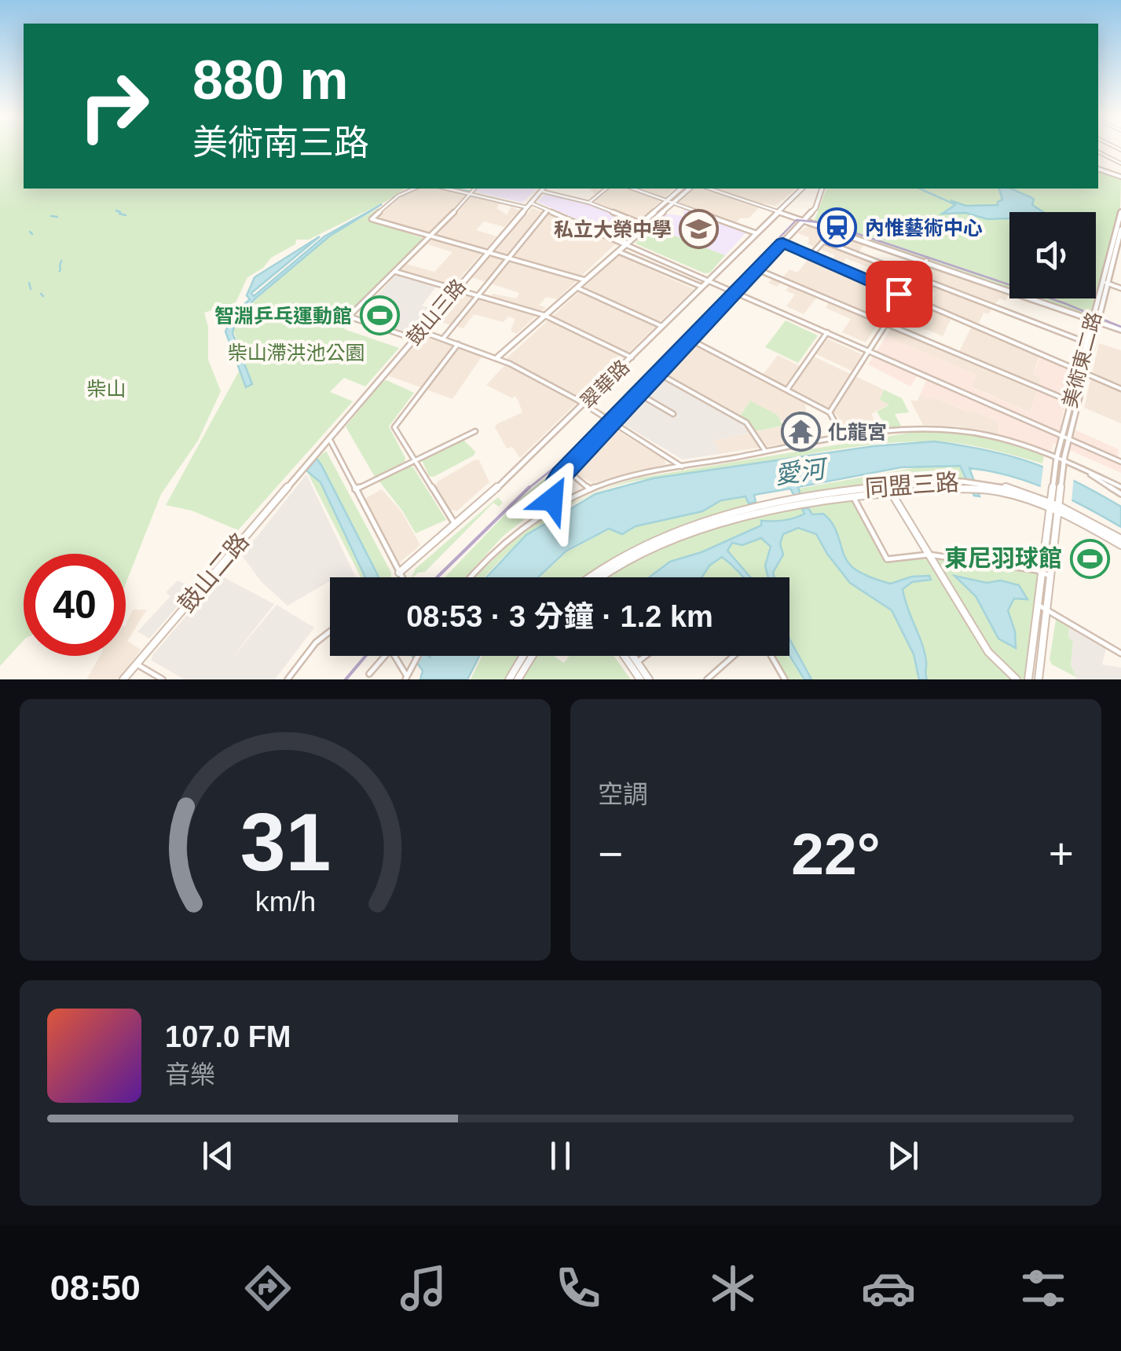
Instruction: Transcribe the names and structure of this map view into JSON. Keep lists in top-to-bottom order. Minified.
{"streets":{"street":["鼓山三路","美術東二路","翠華路","同盟三路","鼓山二路"]},"crossings":[["鼓山三路","鼓山二路"],["美術東二路","同盟三路"]],"water":["愛河"],"parks":["柴山滯洪池公園","柴山"],"places":{"station":["內惟藝術中心"],"school or university":["私立大榮中學"],"sports":["智淵乒乓運動館","東尼羽球館"],"temple":["化龍宮"]},"page":{"turn":["880 m","美術南三路"],"limit":"40","trip":"08:53 · 3 分鐘 · 1.2 km","tile":"空調","heat":["−","22°","+"],"song":["107.0 FM","音樂"],"tabs":"08:50","gauge":["31","km/h"]}}
